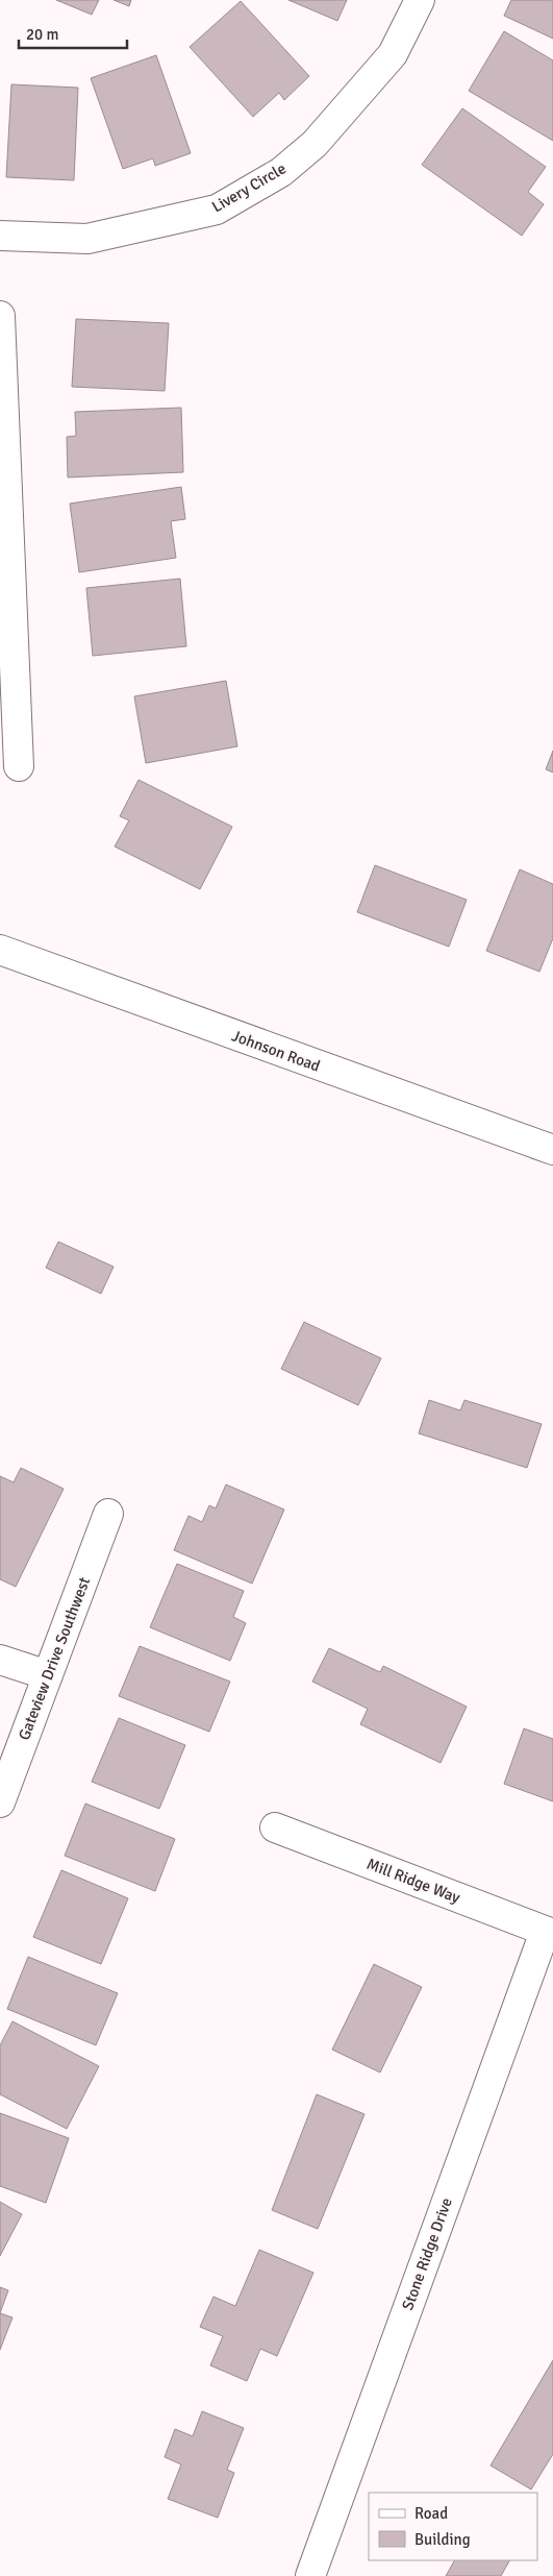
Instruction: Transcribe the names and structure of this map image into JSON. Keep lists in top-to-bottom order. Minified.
{"streets":{"street":["Livery Circle","Johnson Road","Gateview Drive Southwest","Mill Ridge Way","Stone Ridge Drive"]},"crossings":[["Mill Ridge Way","Stone Ridge Drive"]],"legend":["Road","Building"],"scale_bar":"20 m"}
